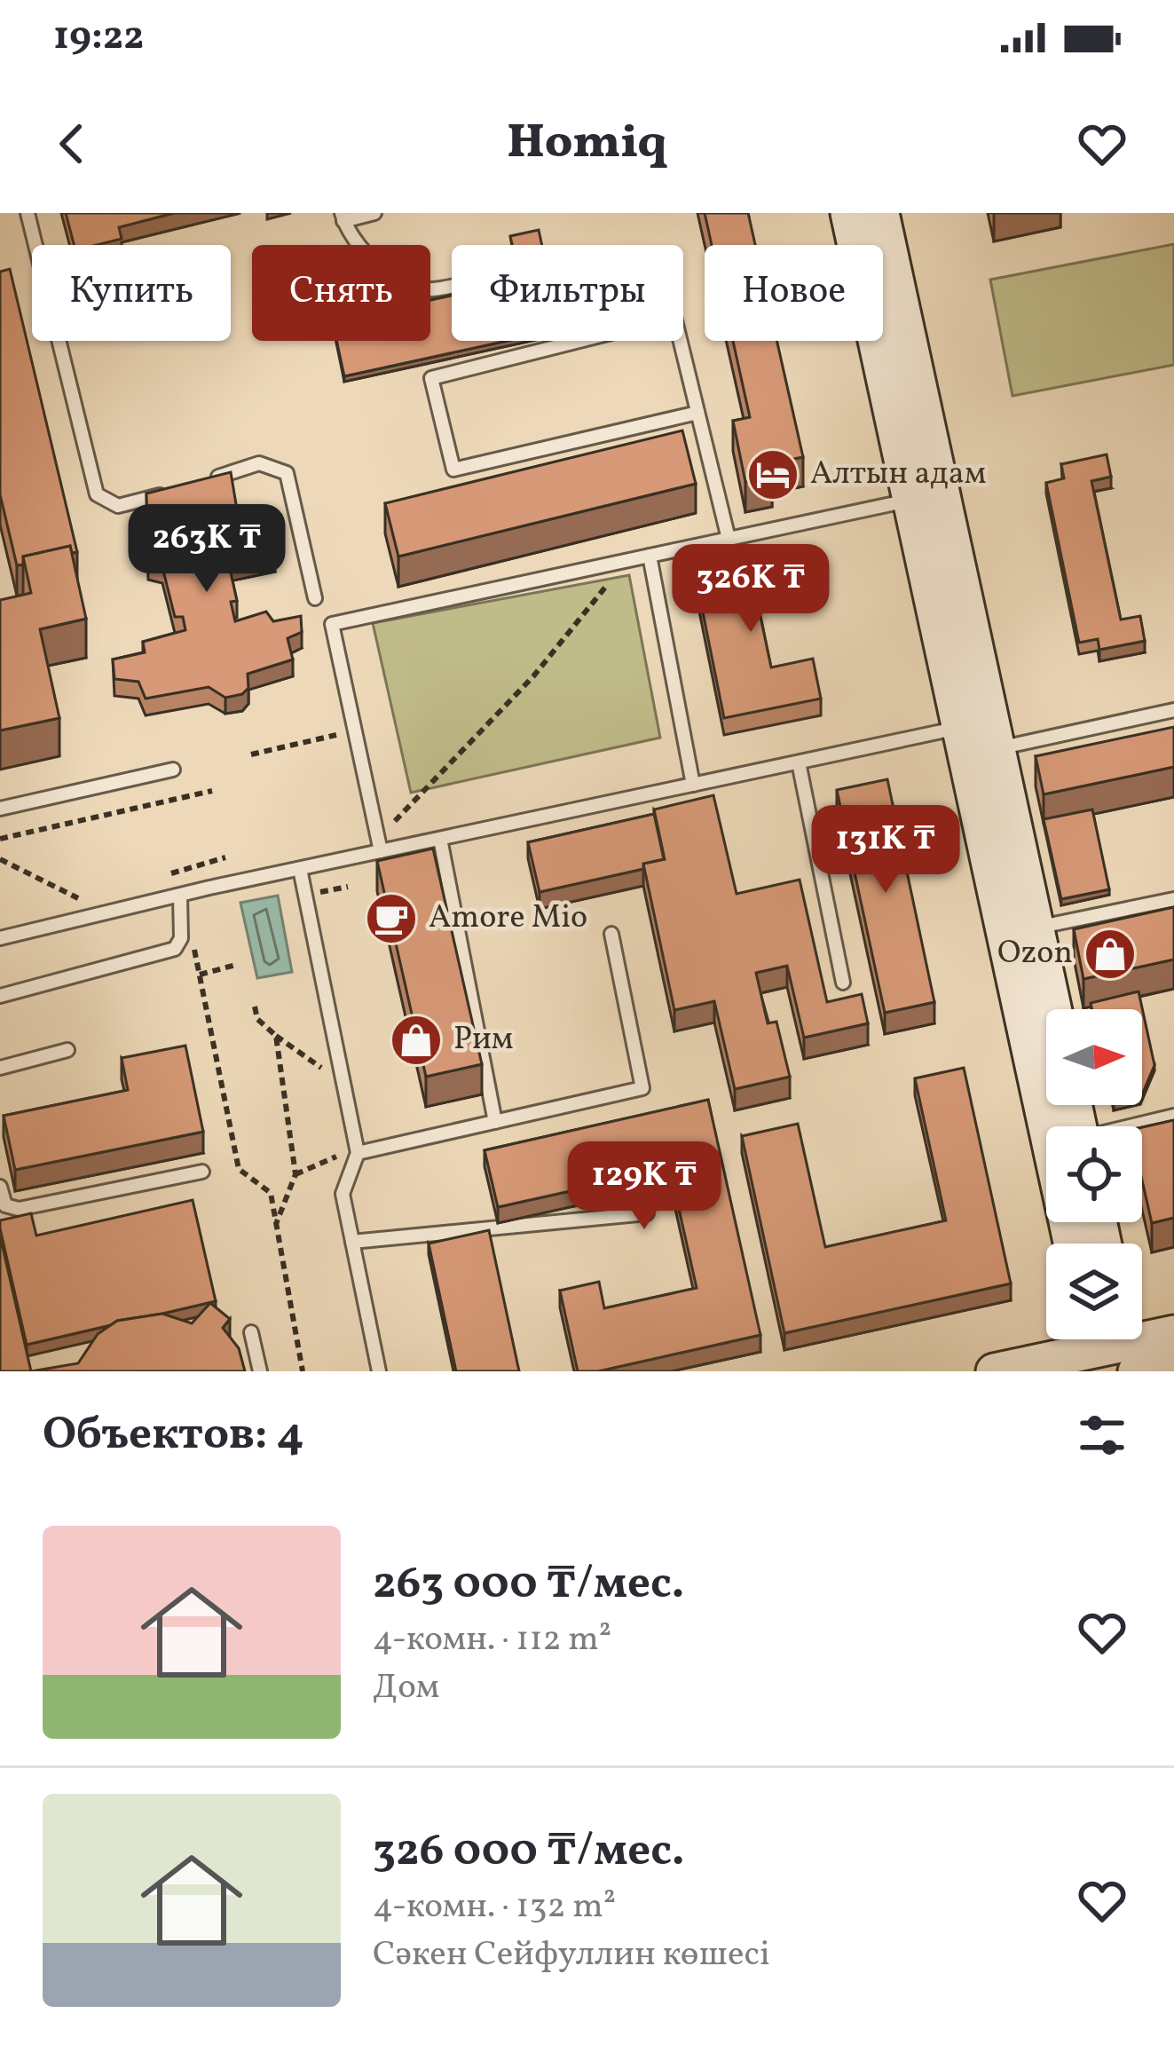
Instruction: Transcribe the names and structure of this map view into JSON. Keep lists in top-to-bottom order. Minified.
{"places":{"hotel":["Алтын адам"],"cafe":["Amore Mio"],"shop":["Ozon","Рим"]},"north":"right","page":{"status":"19:22","header":"Homiq","chip":["Купить","Снять","Фильтры","Новое"],"price":["263K ₸","326K ₸","131K ₸","129K ₸"],"heading":"Объектов: 4","list":[{"name":"263 000 ₸/мес.","note":"4-комн. · 112 m² · Дом"},{"name":"326 000 ₸/мес.","note":"4-комн. · 132 m² · Сәкен Сейфуллин көшесі"}]}}
